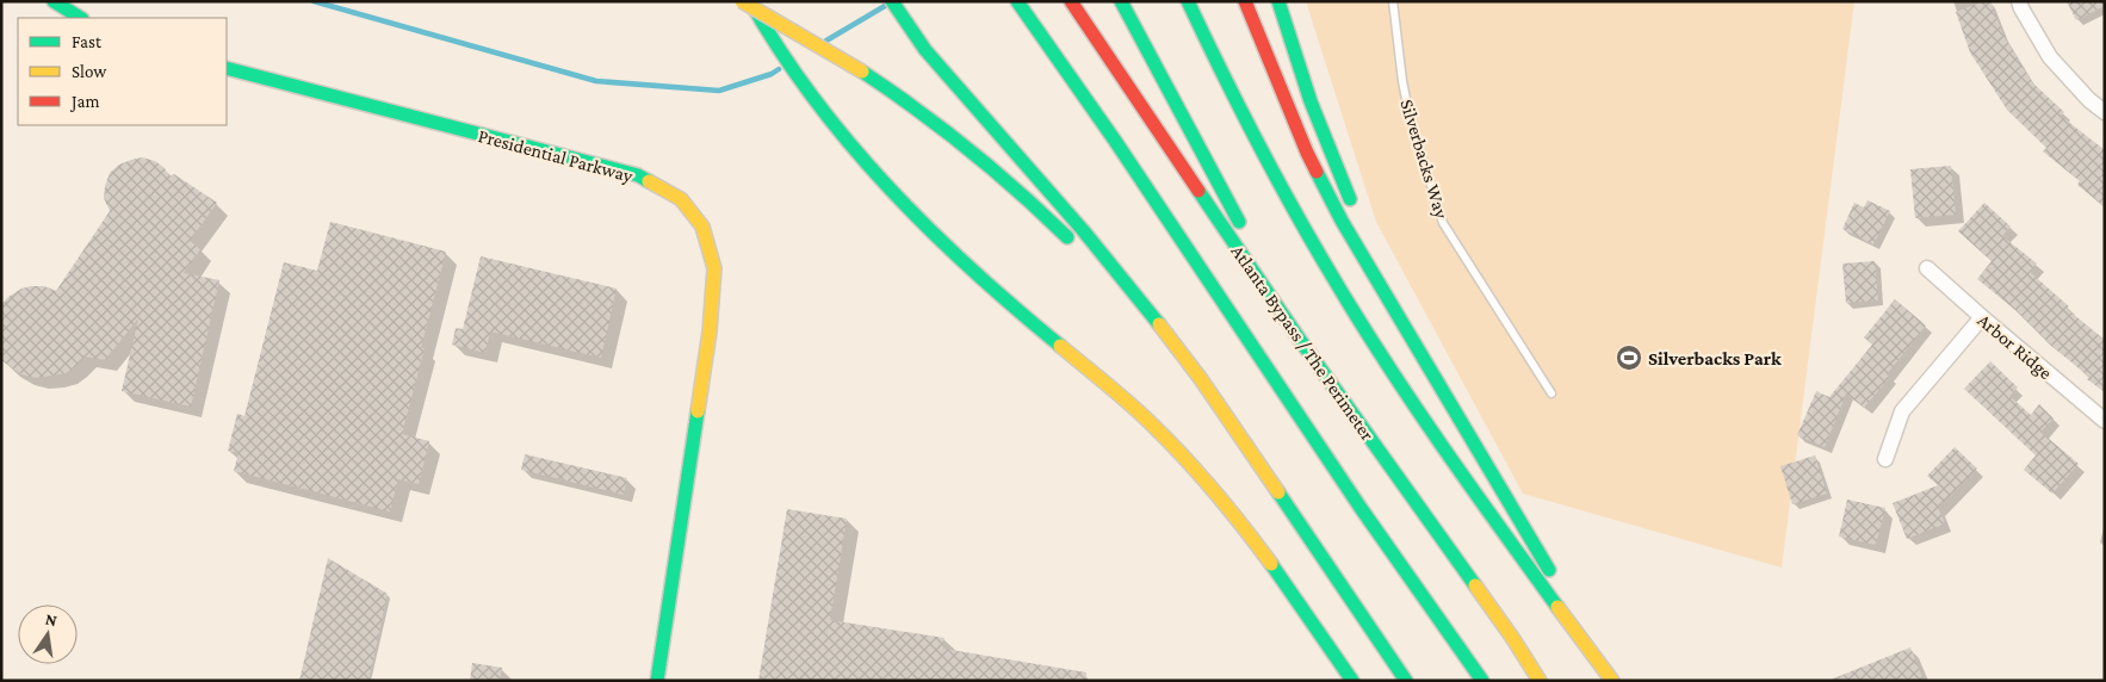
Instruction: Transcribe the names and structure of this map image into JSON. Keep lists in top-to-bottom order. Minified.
{"streets":{"main road":["Presidential Parkway","Atlanta Bypass / The Perimeter"],"street":["Arbor Ridge"],"lane":["Silverbacks Way"]},"places":{"sports":["Silverbacks Park"]},"legend":["Fast","Slow","Jam"],"north":"top"}
